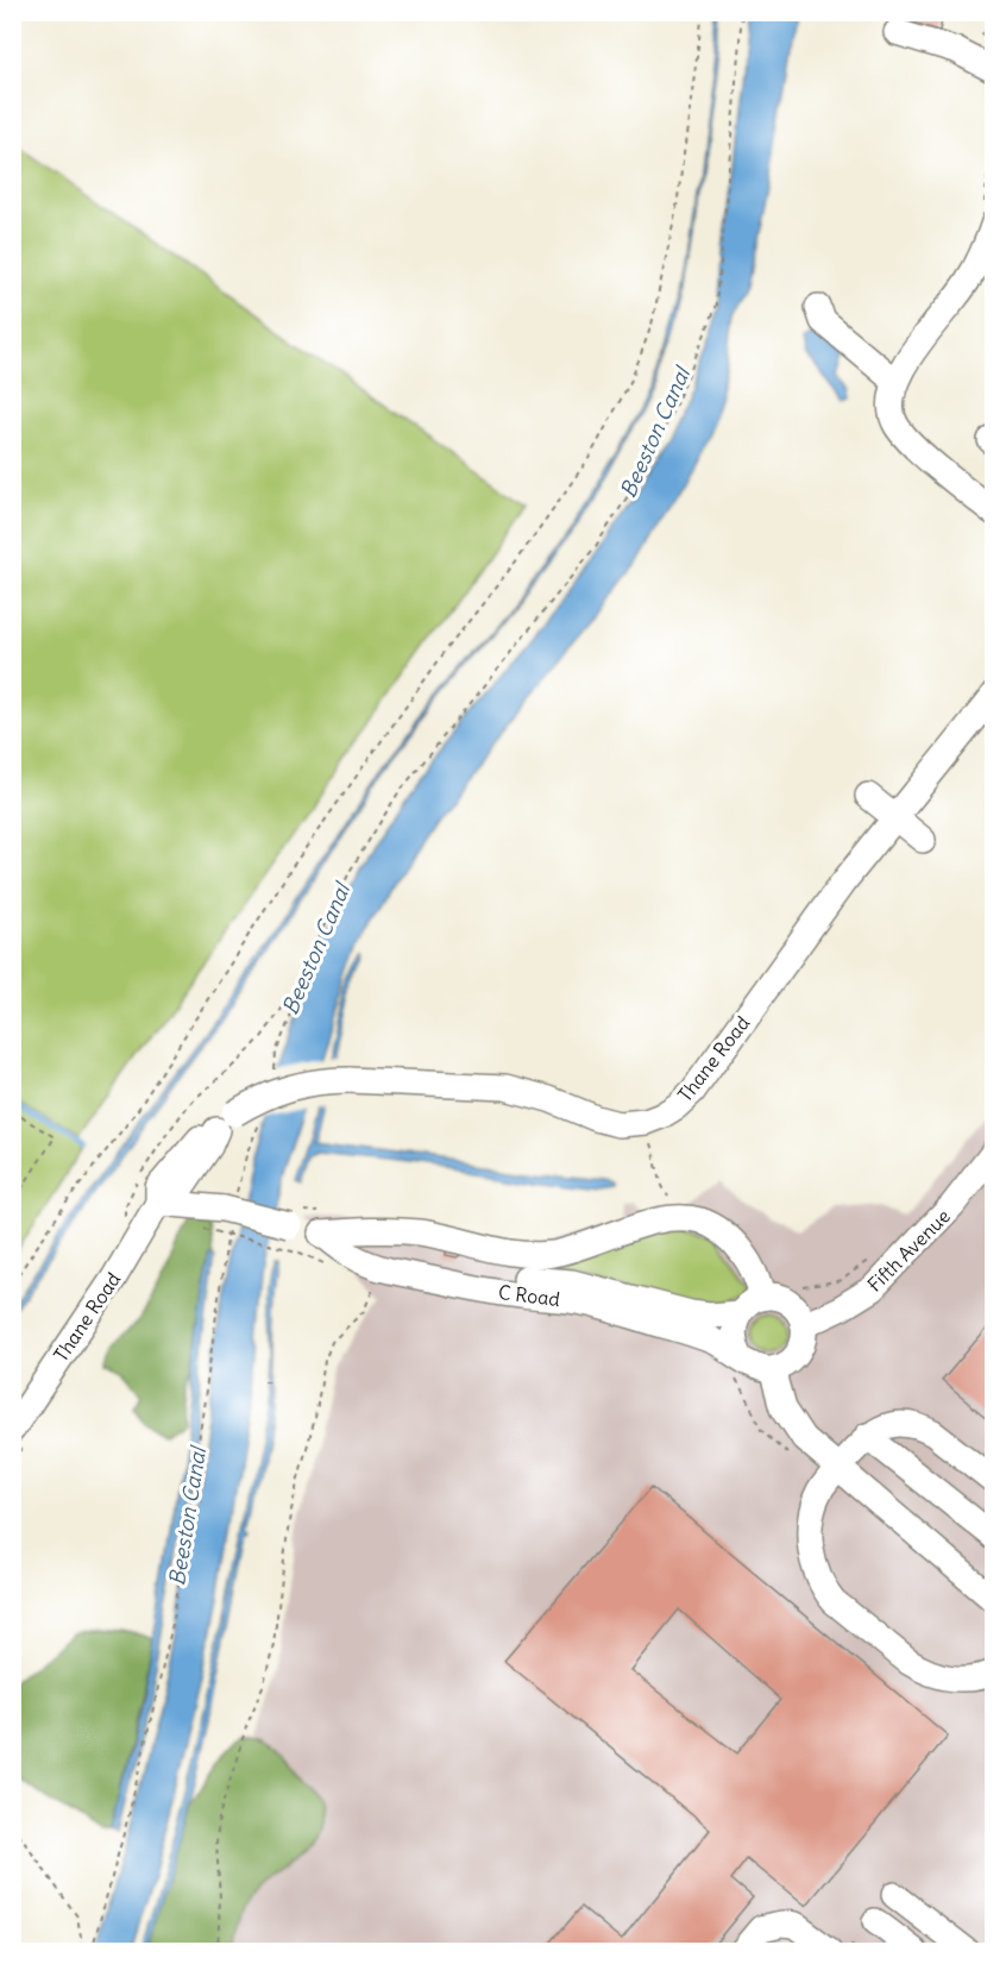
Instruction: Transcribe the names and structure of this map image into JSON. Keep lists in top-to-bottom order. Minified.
{"streets":{"street":["Thane Road","Fifth Avenue","C Road"]},"crossings":[["Fifth Avenue","C Road"]],"water":["Beeston Canal"]}
